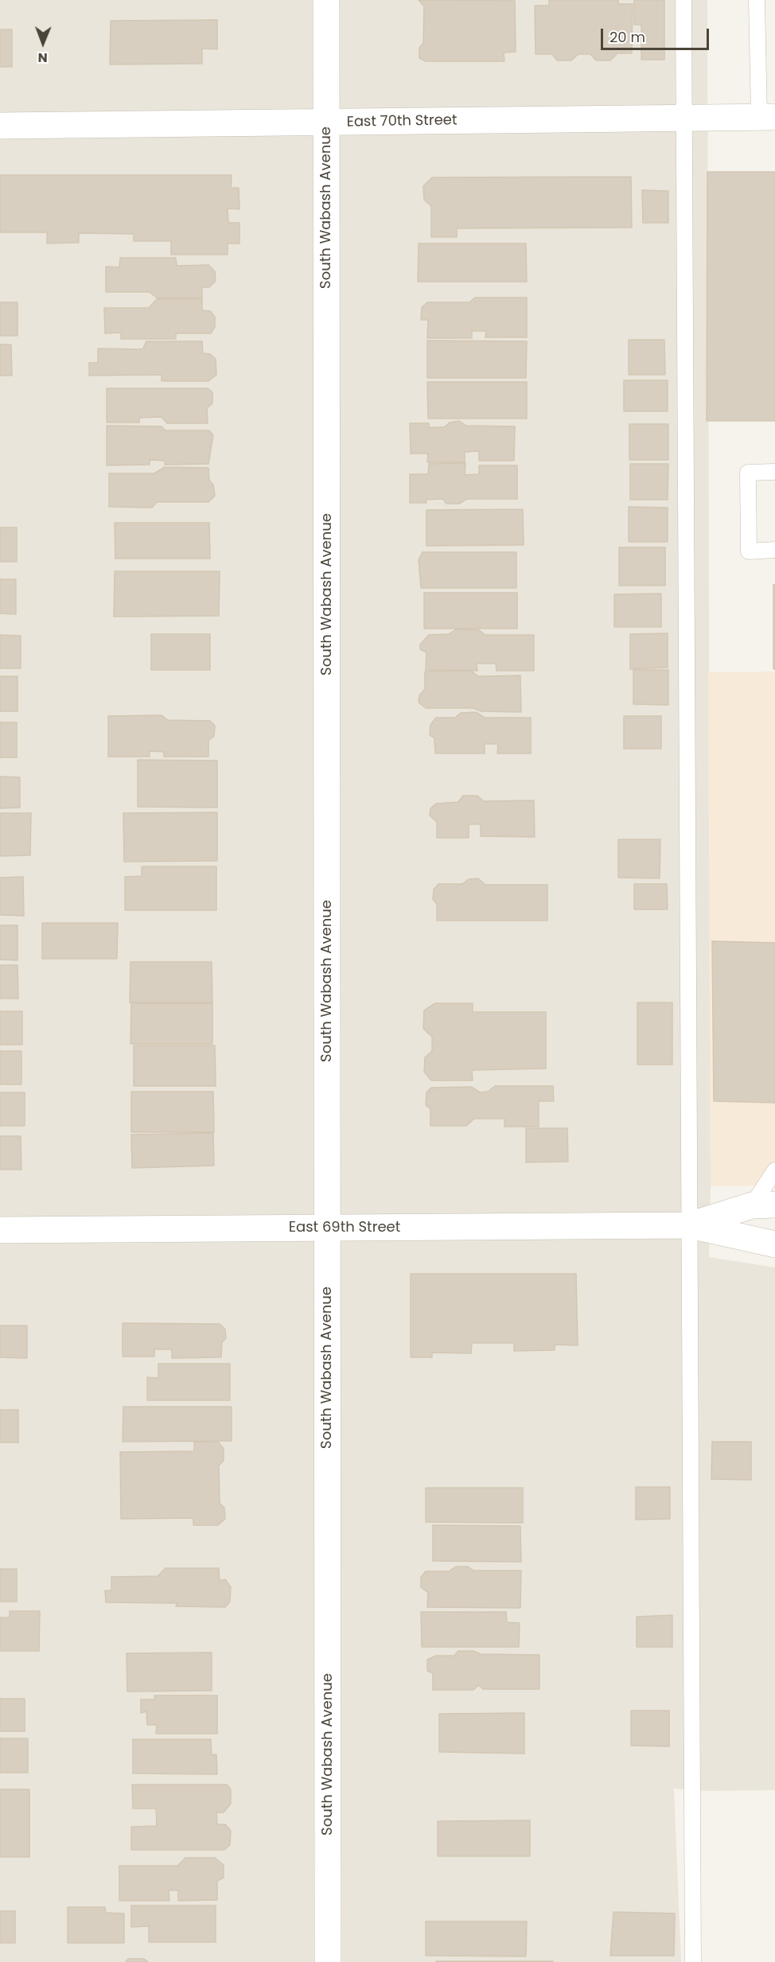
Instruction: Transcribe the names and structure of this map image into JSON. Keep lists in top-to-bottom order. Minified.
{"streets":{"street":["East 70th Street","South Wabash Avenue","East 69th Street"]},"crossings":[["East 70th Street","South Wabash Avenue"],["South Wabash Avenue","East 69th Street"]],"scale_bar":"20 m","north":"bottom"}
